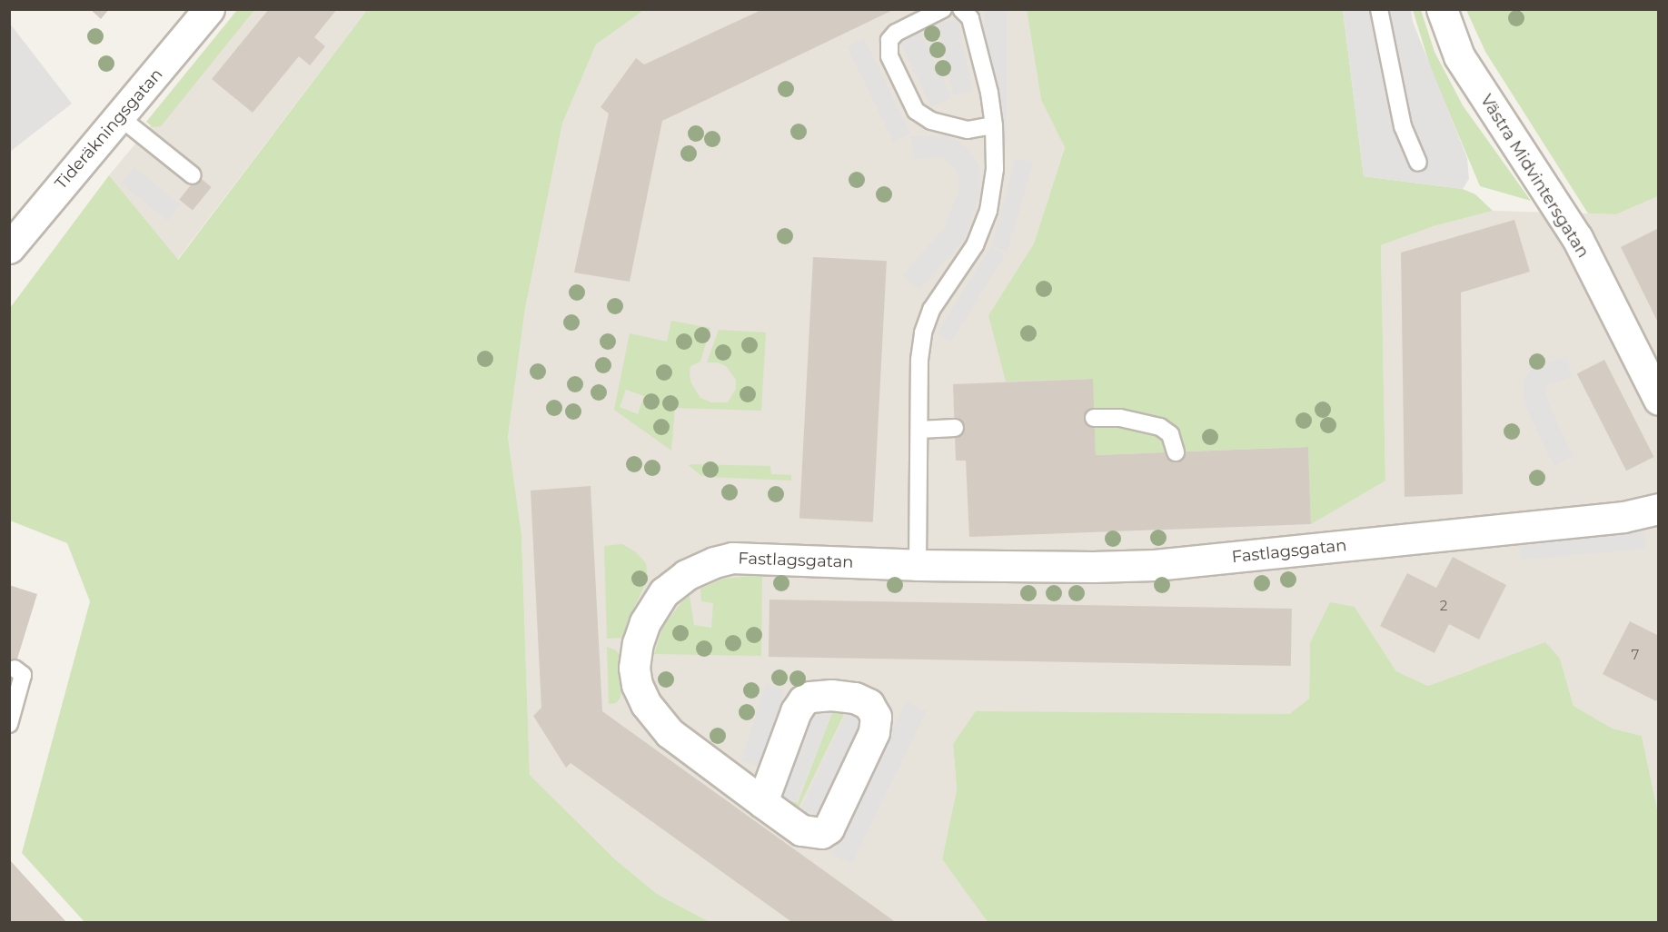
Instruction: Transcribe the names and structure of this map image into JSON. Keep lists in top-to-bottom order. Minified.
{"streets":{"street":["Tideräkningsgatan","Västra Midvintersgatan","Fastlagsgatan"]},"house_numbers":["2","7"]}
